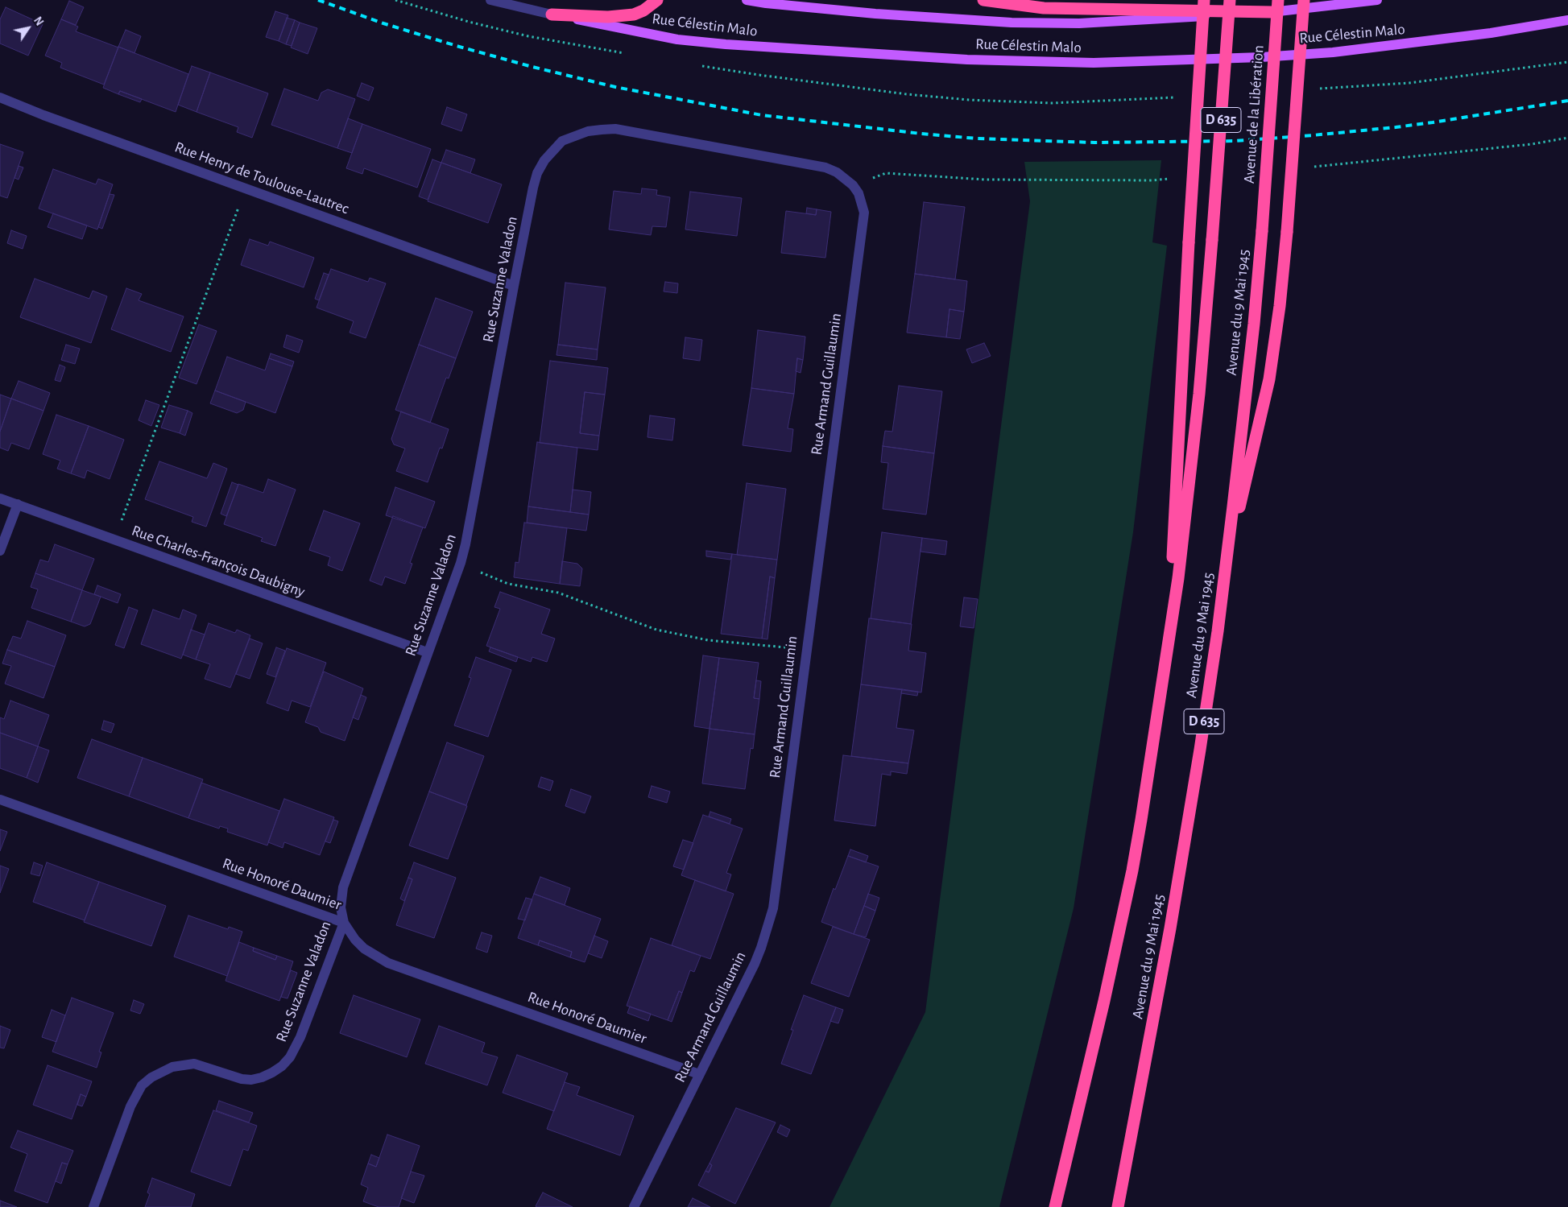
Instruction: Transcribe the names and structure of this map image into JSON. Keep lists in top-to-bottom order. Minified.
{"streets":{"highway":["Avenue de la Libération","D 635","Avenue du 9 Mai 1945"],"main road":["Rue Célestin Malo"],"street":["Rue Henry de Toulouse-Lautrec","Rue Suzanne Valadon","Rue Armand Guillaumin","Rue Charles-François Daubigny","Rue Honoré Daumier"]},"crossings":[["Avenue de la Libération","Avenue du 9 Mai 1945"],["Rue Henry de Toulouse-Lautrec","Rue Suzanne Valadon"],["Rue Suzanne Valadon","Rue Armand Guillaumin"],["Rue Suzanne Valadon","Rue Charles-François Daubigny"],["Rue Suzanne Valadon","Rue Honoré Daumier"],["Rue Armand Guillaumin","Rue Honoré Daumier"]],"north":"top right"}
